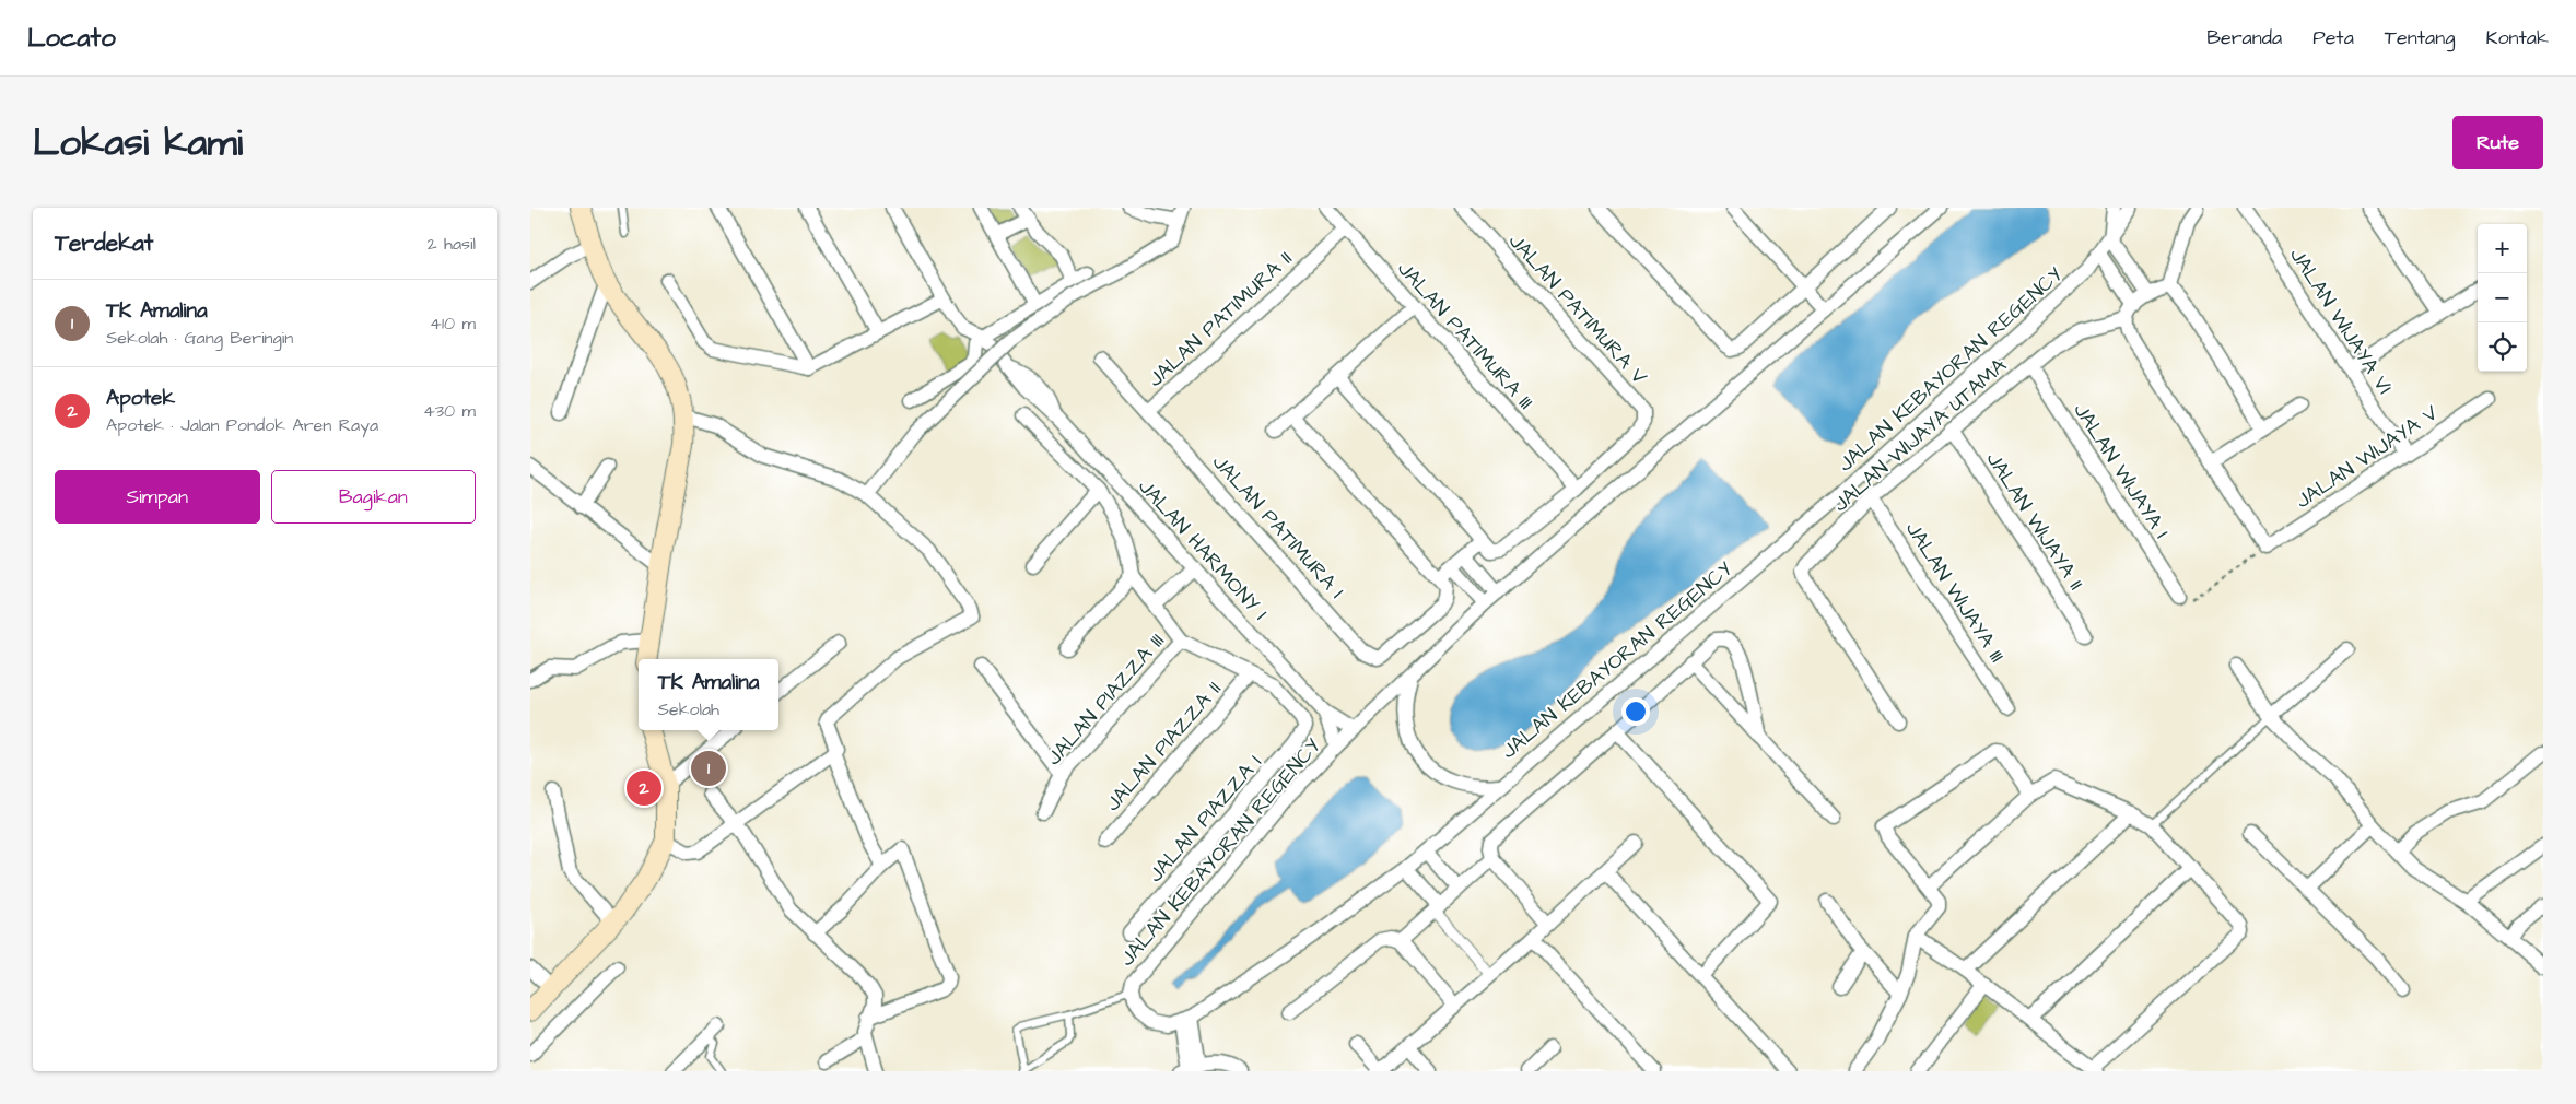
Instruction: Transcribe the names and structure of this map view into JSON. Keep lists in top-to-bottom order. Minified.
{"streets":{"street":["JALAN PATIMURA V","JALAN PATIMURA II","JALAN WIJAYA VI","JALAN PATIMURA III","JALAN KEBAYORAN REGENCY","JALAN WIJAYA UTAMA","JALAN WIJAYA V","JALAN WIJAYA I","JALAN WIJAYA II","JALAN PATIMURA I","JALAN HARMONY I","JALAN WIJAYA III","JALAN PIAZZA III","JALAN PIAZZA II","JALAN PIAZZA I"]},"crossings":[["JALAN PATIMURA V","JALAN PATIMURA III"],["JALAN PATIMURA II","JALAN PATIMURA III"],["JALAN PATIMURA II","JALAN PATIMURA I"],["JALAN WIJAYA VI","JALAN WIJAYA V"],["JALAN KEBAYORAN REGENCY","JALAN HARMONY I"],["JALAN WIJAYA UTAMA","JALAN WIJAYA I"],["JALAN WIJAYA UTAMA","JALAN WIJAYA II"],["JALAN WIJAYA UTAMA","JALAN WIJAYA III"],["JALAN PIAZZA II","JALAN PIAZZA I"]],"page":{"header":"Locato","nav":["Beranda","Peta","Tentang","Kontak"],"title":"Lokasi kami","buttons":["Rute",["Simpan","Bagikan"]],"heading":["Terdekat","2 hasil"],"map_buttons":["+","−"],"list":[{"mark":"1","name":"TK Amalina","note":"Sekolah · Gang Beringin","value":"410 m"},{"mark":"2","name":"Apotek","note":"Apotek · Jalan Pondok Aren Raya","value":"430 m"}],"popup":["TK Amalina","Sekolah"],"pins":["1","2"]}}
